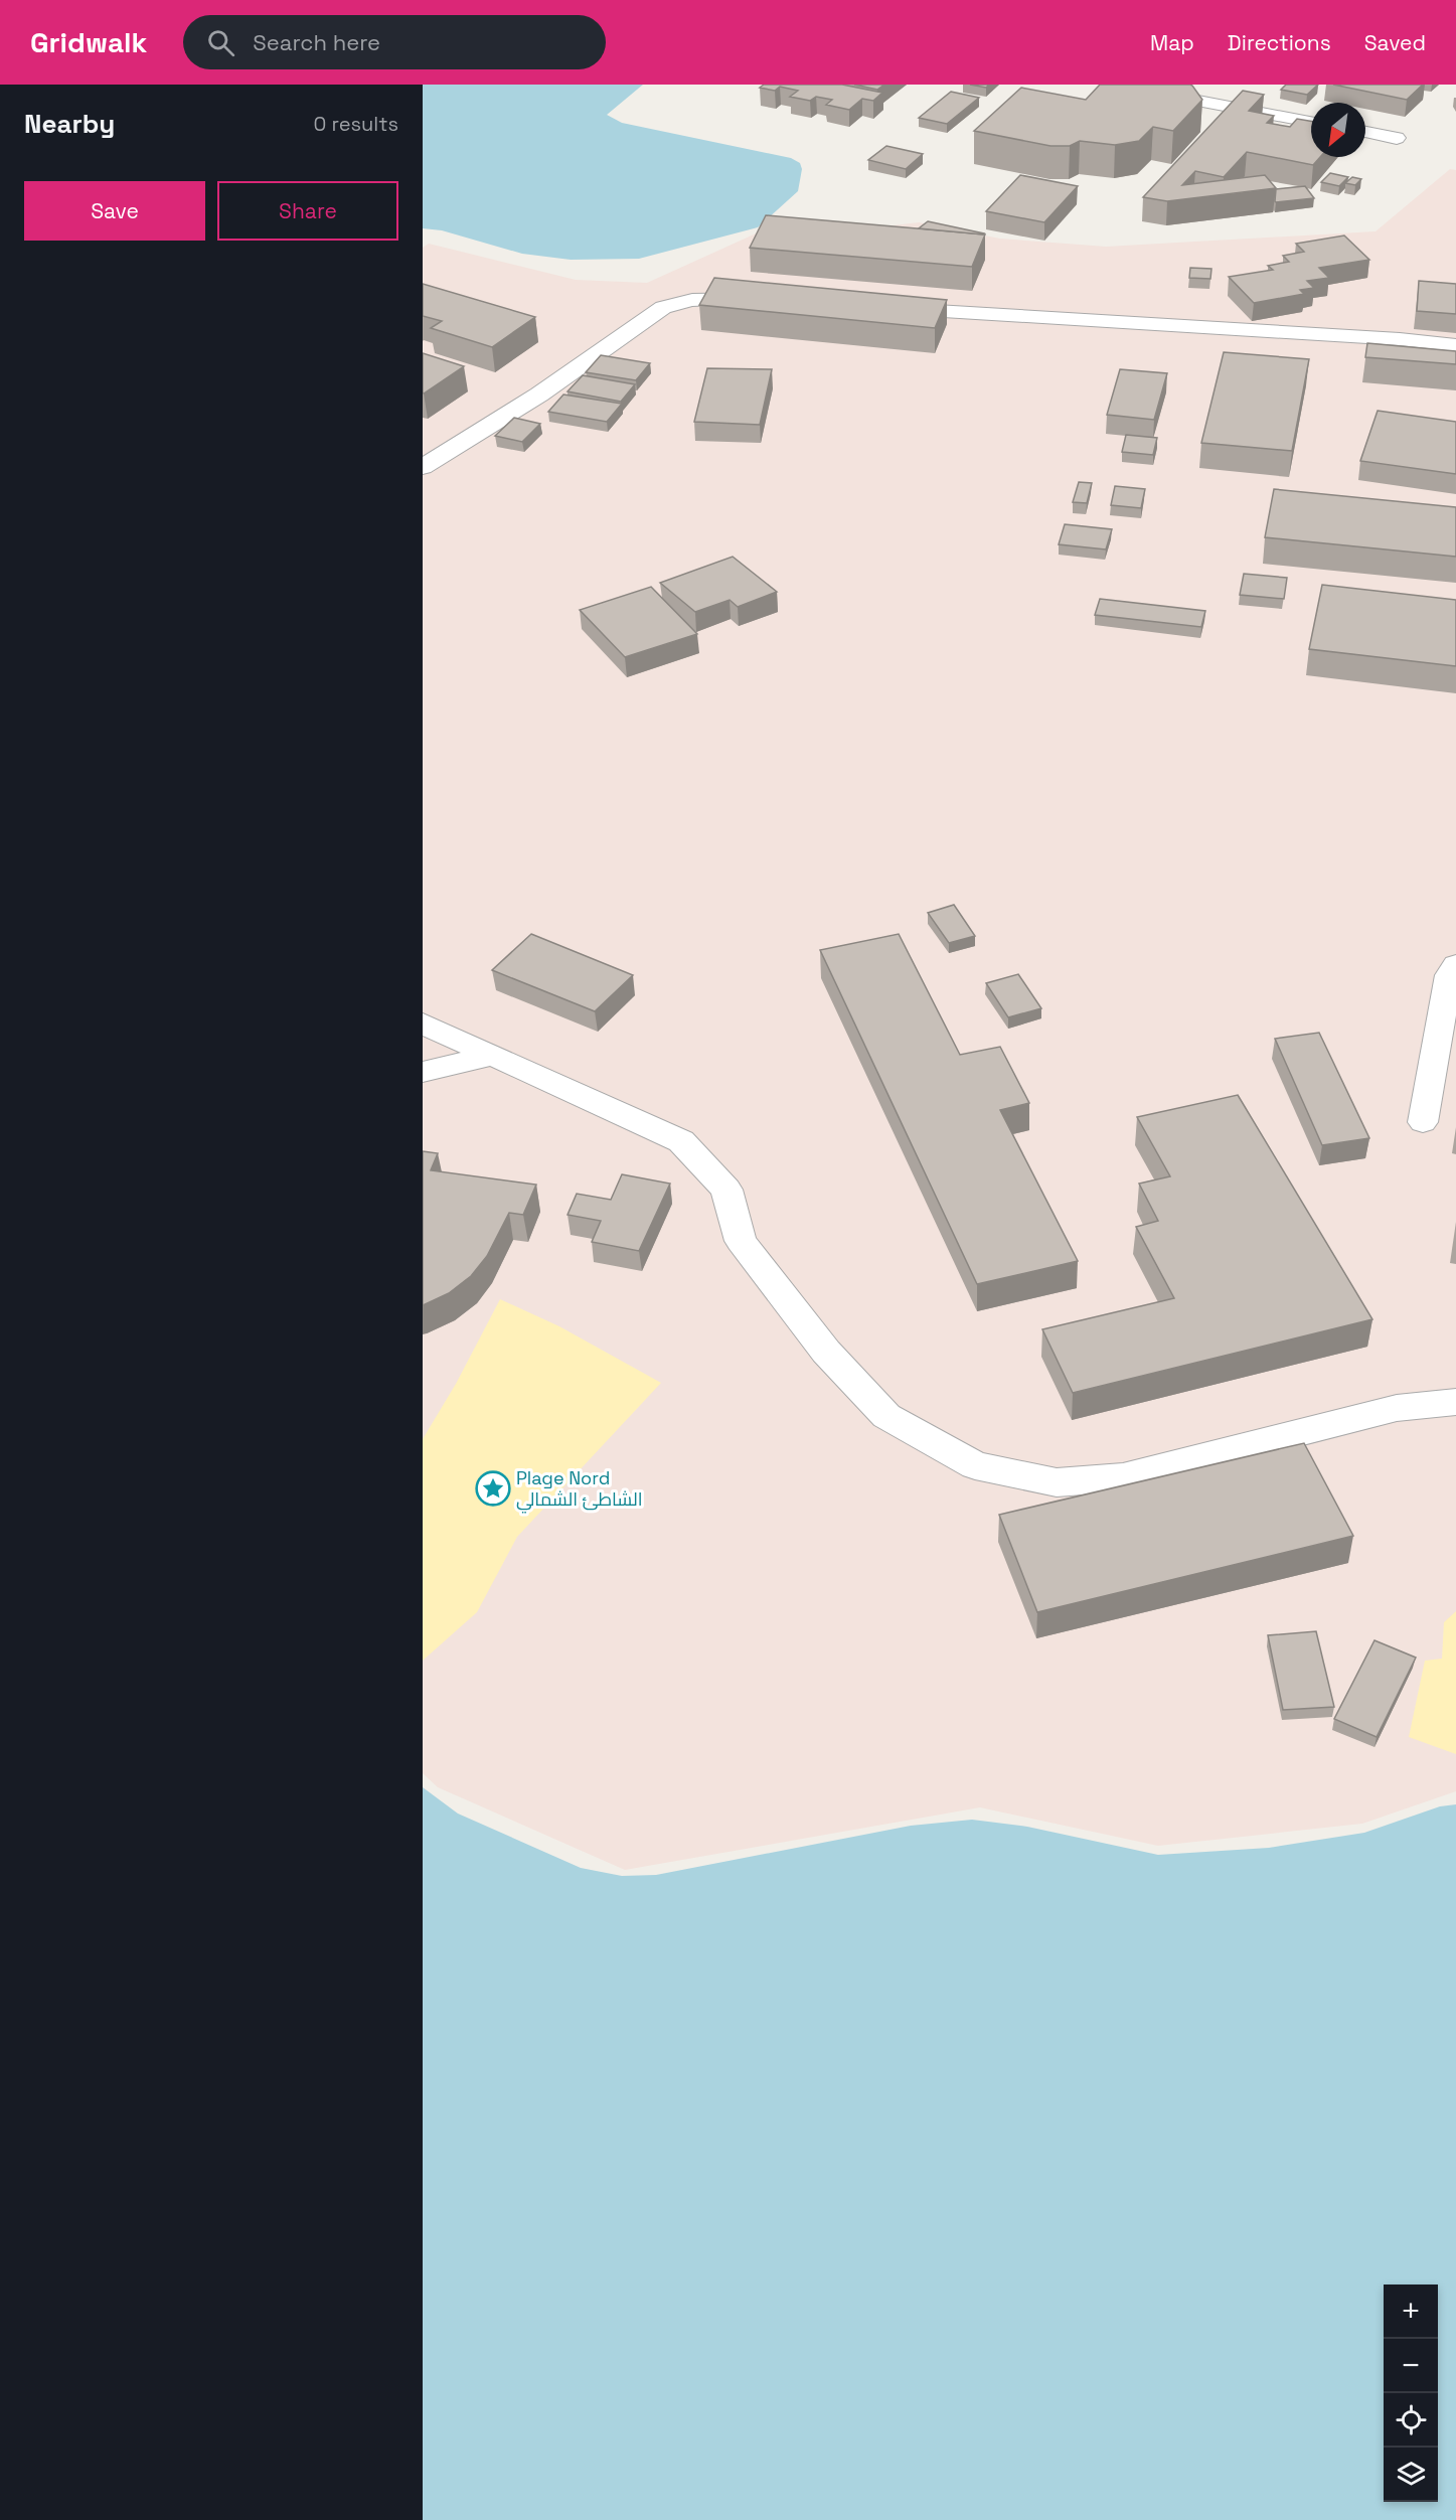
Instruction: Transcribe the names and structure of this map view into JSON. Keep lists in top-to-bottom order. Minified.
{"places":{"place":["Plage Nord الشاطئ الشمالي"]},"north":"bottom left","page":{"header":"Gridwalk","search":"Search here","nav":["Map","Directions","Saved"],"heading":["Nearby","0 results"],"buttons":["Save","Share"],"map_buttons":["+","−"]}}
